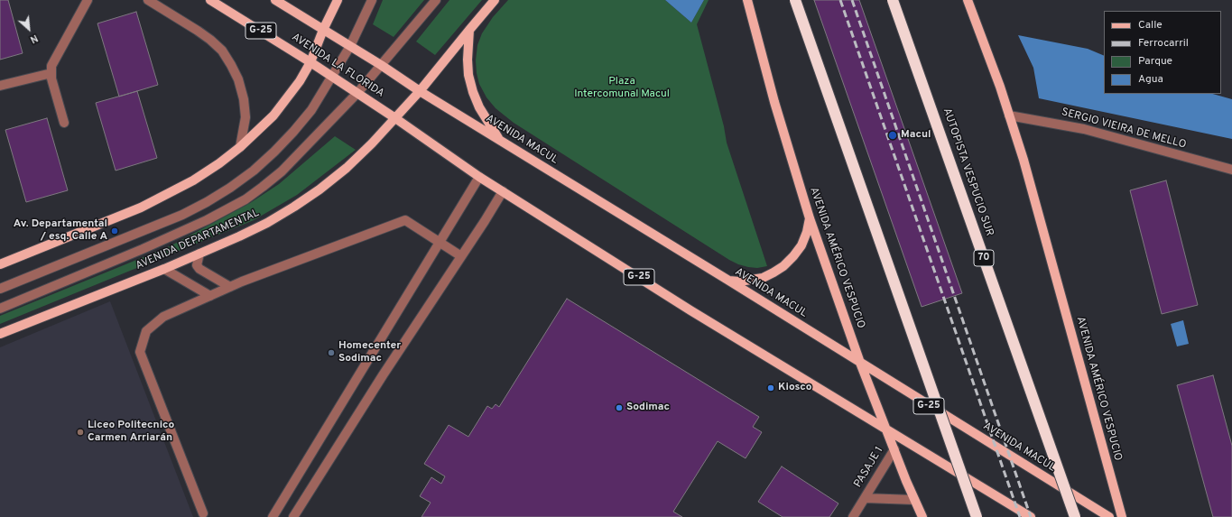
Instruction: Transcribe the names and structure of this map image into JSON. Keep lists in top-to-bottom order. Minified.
{"streets":{"highway":["AUTOPISTA VESPUCIO SUR","70"],"main road":["G-25","AVENIDA LA FLORIDA","AVENIDA MACUL","AVENIDA DEPARTAMENTAL","AVENIDA AMÉRICO VESPUCIO"],"street":["SERGIO VIEIRA DE MELLO","PASAJE 1"]},"crossings":[["G-25","AVENIDA LA FLORIDA"],["G-25","AVENIDA DEPARTAMENTAL"],["G-25","AVENIDA AMÉRICO VESPUCIO"],["AVENIDA LA FLORIDA","AVENIDA MACUL"],["AVENIDA LA FLORIDA","AVENIDA DEPARTAMENTAL"],["SERGIO VIEIRA DE MELLO","AVENIDA AMÉRICO VESPUCIO"],["AVENIDA MACUL","AVENIDA DEPARTAMENTAL"],["AVENIDA MACUL","AVENIDA AMÉRICO VESPUCIO"],["AVENIDA AMÉRICO VESPUCIO","PASAJE 1"]],"parks":["Plaza Intercomunal Macul"],"places":["Macul","Av. Departamental / esq. Calle A","Homecenter Sodimac","Kiosco","Sodimac","Liceo Politecnico Carmen Arriarán"],"legend":["Calle","Ferrocarril","Parque","Agua"],"north":"bottom right"}
